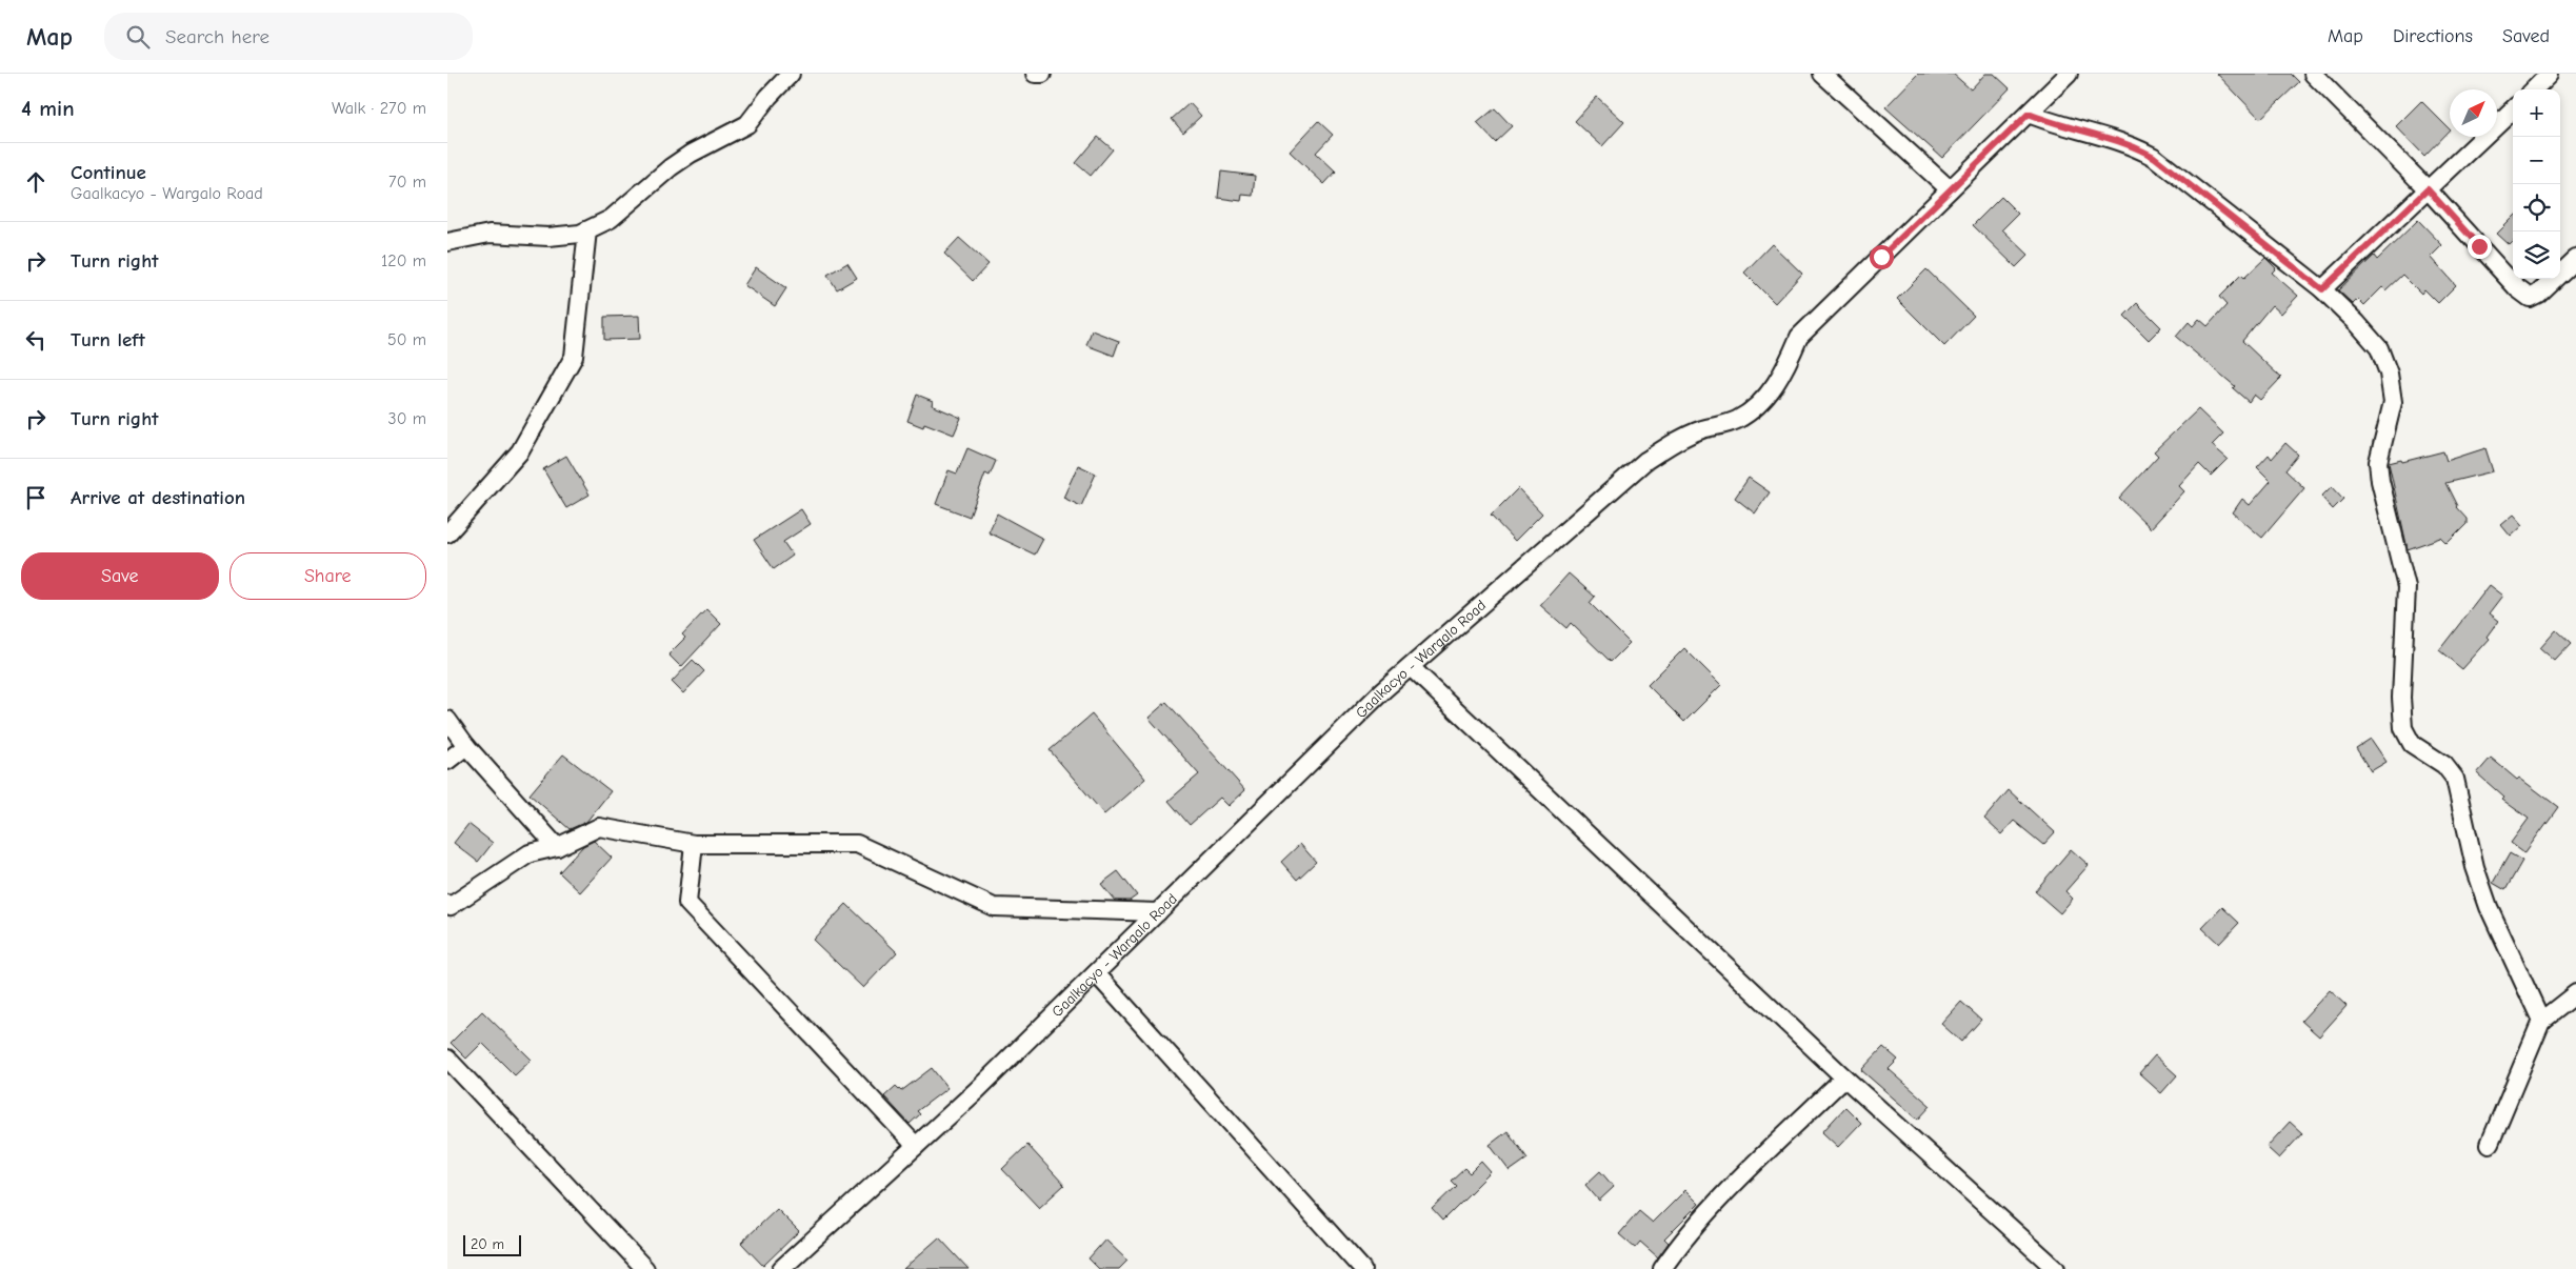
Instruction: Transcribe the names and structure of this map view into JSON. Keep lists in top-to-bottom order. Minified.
{"streets":{"street":["Gaalkacyo - Wargalo Road"]},"scale_bar":"20 m","north":"top right","page":{"header":"Map","search":"Search here","nav":["Map","Directions","Saved"],"heading":["4 min","Walk · 270 m"],"map_buttons":["+","−"],"list":[["Continue","Gaalkacyo - Wargalo Road","70 m"],["Turn right","120 m"],["Turn left","50 m"],["Turn right","30 m"],"Arrive at destination"],"buttons":["Save","Share"],"scale":"20 m"}}
